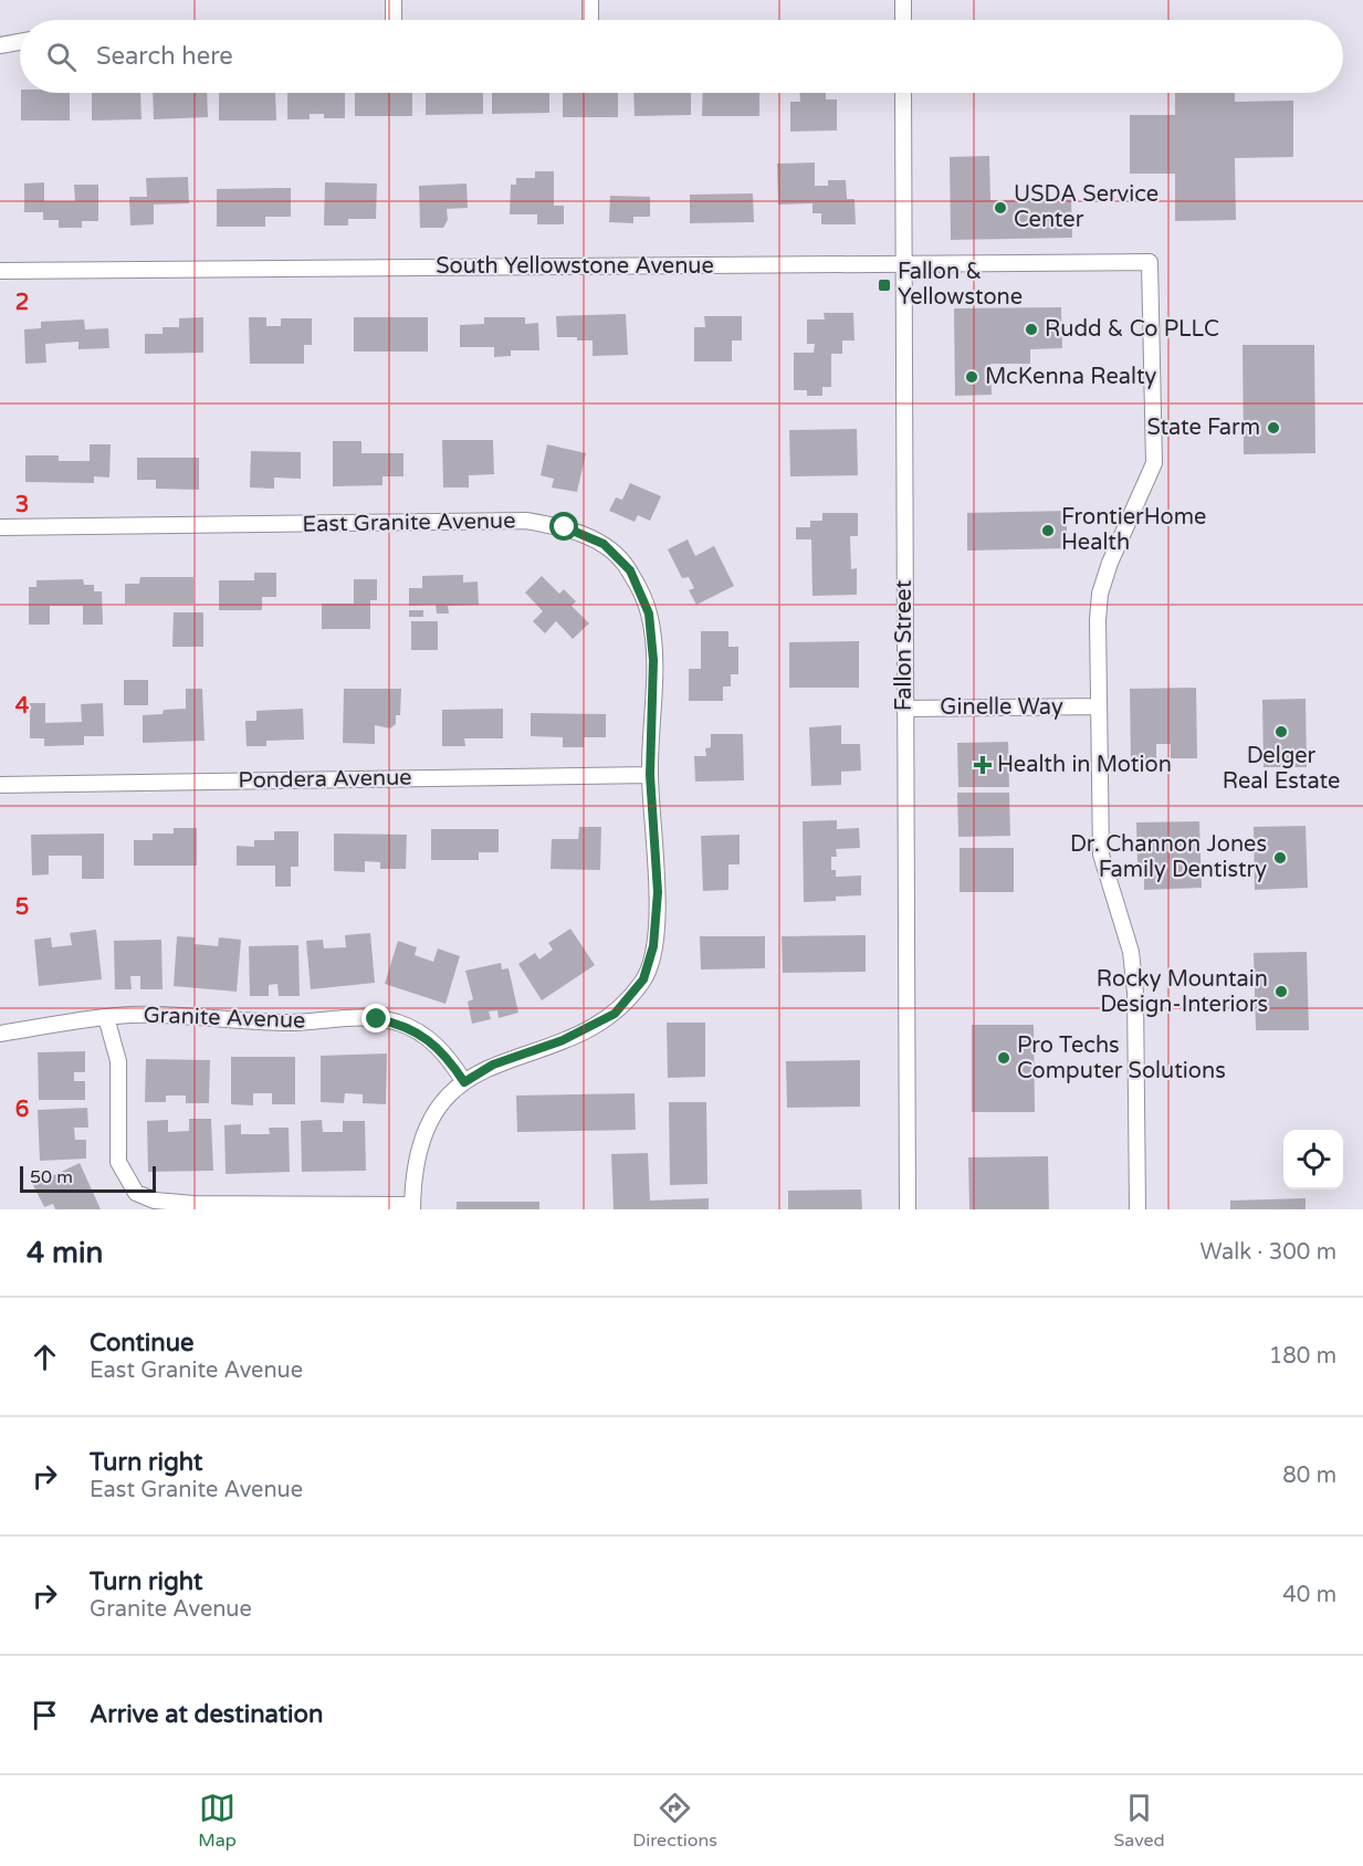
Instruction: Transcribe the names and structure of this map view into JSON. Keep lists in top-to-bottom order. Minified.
{"streets":{"street":["South Yellowstone Avenue","East Granite Avenue","Fallon Street","Ginelle Way","Pondera Avenue","Granite Avenue"]},"crossings":[["South Yellowstone Avenue","Fallon Street"],["South Yellowstone Avenue","Ginelle Way"],["East Granite Avenue","Pondera Avenue"],["East Granite Avenue","Granite Avenue"],["Fallon Street","Ginelle Way"]],"places":{"other":["USDA Service Center","Rudd & Co PLLC","McKenna Realty","State Farm","FrontierHome Health","Delger Real Estate","Dr. Channon Jones Family Dentistry","Rocky Mountain Design-Interiors","Pro Techs Computer Solutions"],"transit":["Fallon & Yellowstone"],"health":["Health in Motion"]},"scale_bar":"50 m","page":{"search":"Search here","scale":"50 m","heading":["4 min","Walk · 300 m"],"list":[["Continue","East Granite Avenue","180 m"],["Turn right","East Granite Avenue","80 m"],["Turn right","Granite Avenue","40 m"],"Arrive at destination"],"nav":["Map","Directions","Saved"]},"grid":{"rows":["2","3","4","5","6"]}}
